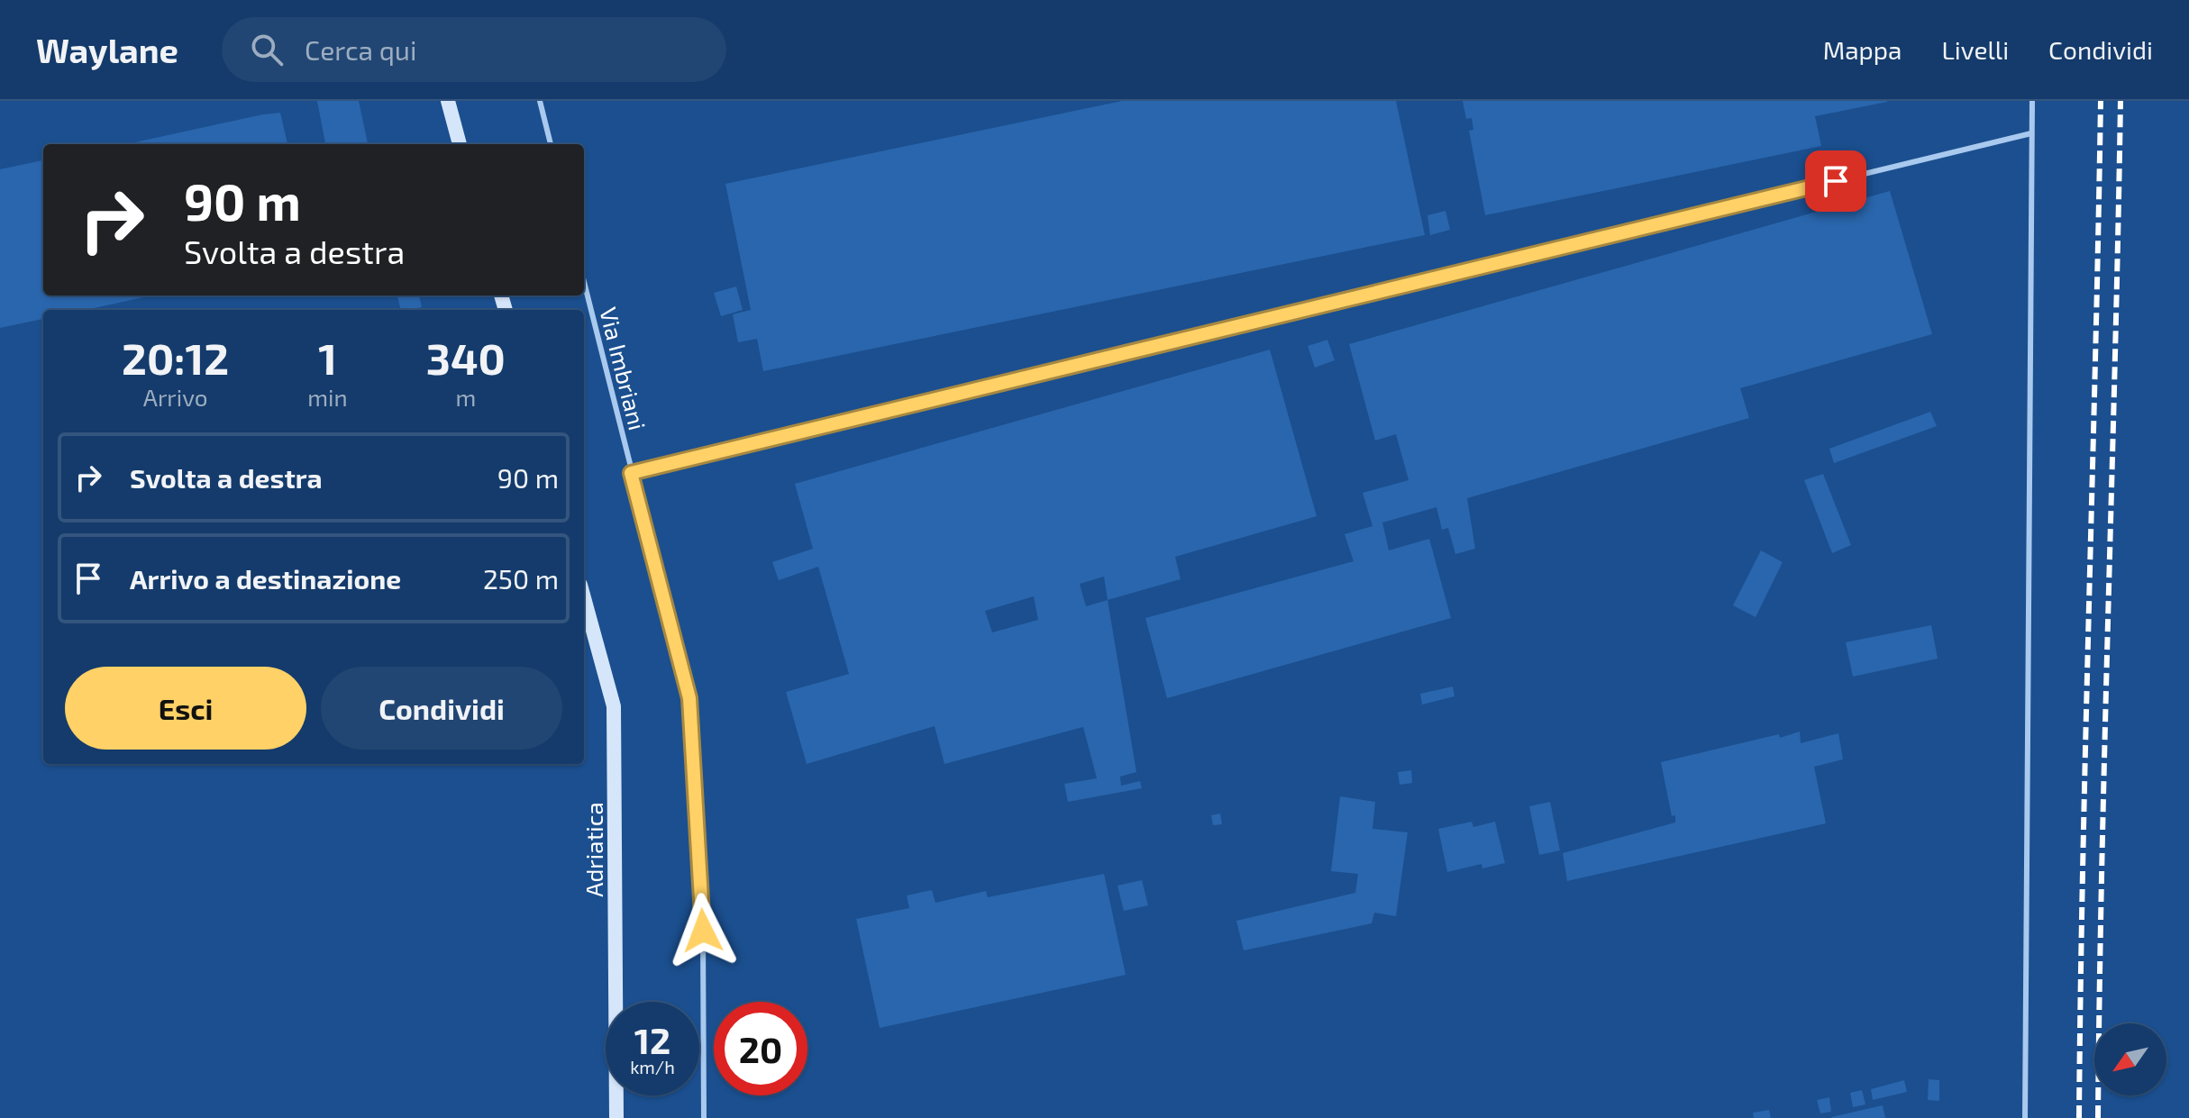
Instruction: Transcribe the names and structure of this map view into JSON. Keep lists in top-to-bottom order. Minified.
{"streets":{"main road":["Adriatica"],"lane":["Via Imbriani"]},"north":"bottom left","page":{"header":"Waylane","search":"Cerca qui","nav":["Mappa","Livelli","Condividi"],"turn":["90 m","Svolta a destra"],"eta":["20:12","Arrivo","1","min","340","m"],"list":[{"name":"Svolta a destra","value":"90 m"},{"name":"Arrivo a destinazione","value":"250 m"}],"buttons":["Esci","Condividi"],"speed":"12 km/h","limit":"20"}}
